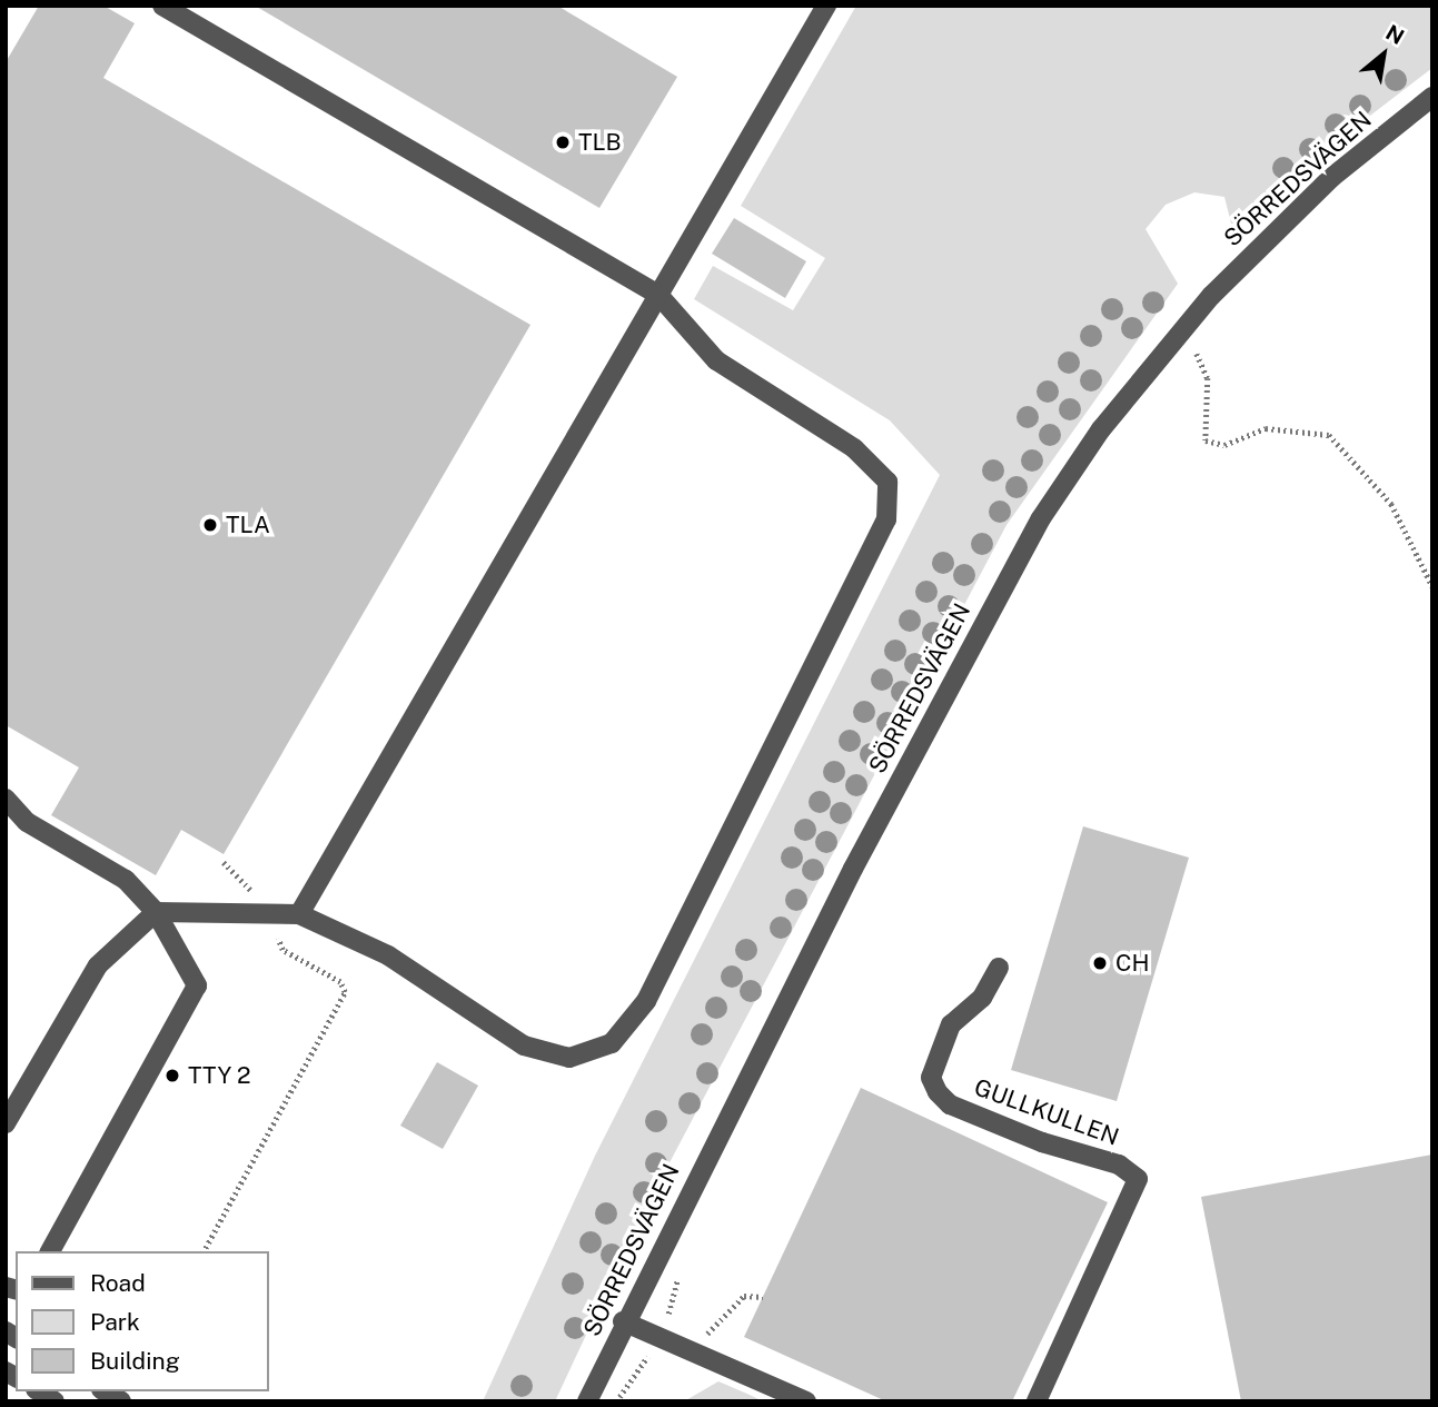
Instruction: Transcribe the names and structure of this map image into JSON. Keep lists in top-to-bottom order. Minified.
{"streets":{"street":["SÖRREDSVÄGEN","GULLKULLEN"]},"places":["TLB","TLA","CH","TTY 2"],"legend":["Road","Park","Building"],"north":"top right"}
